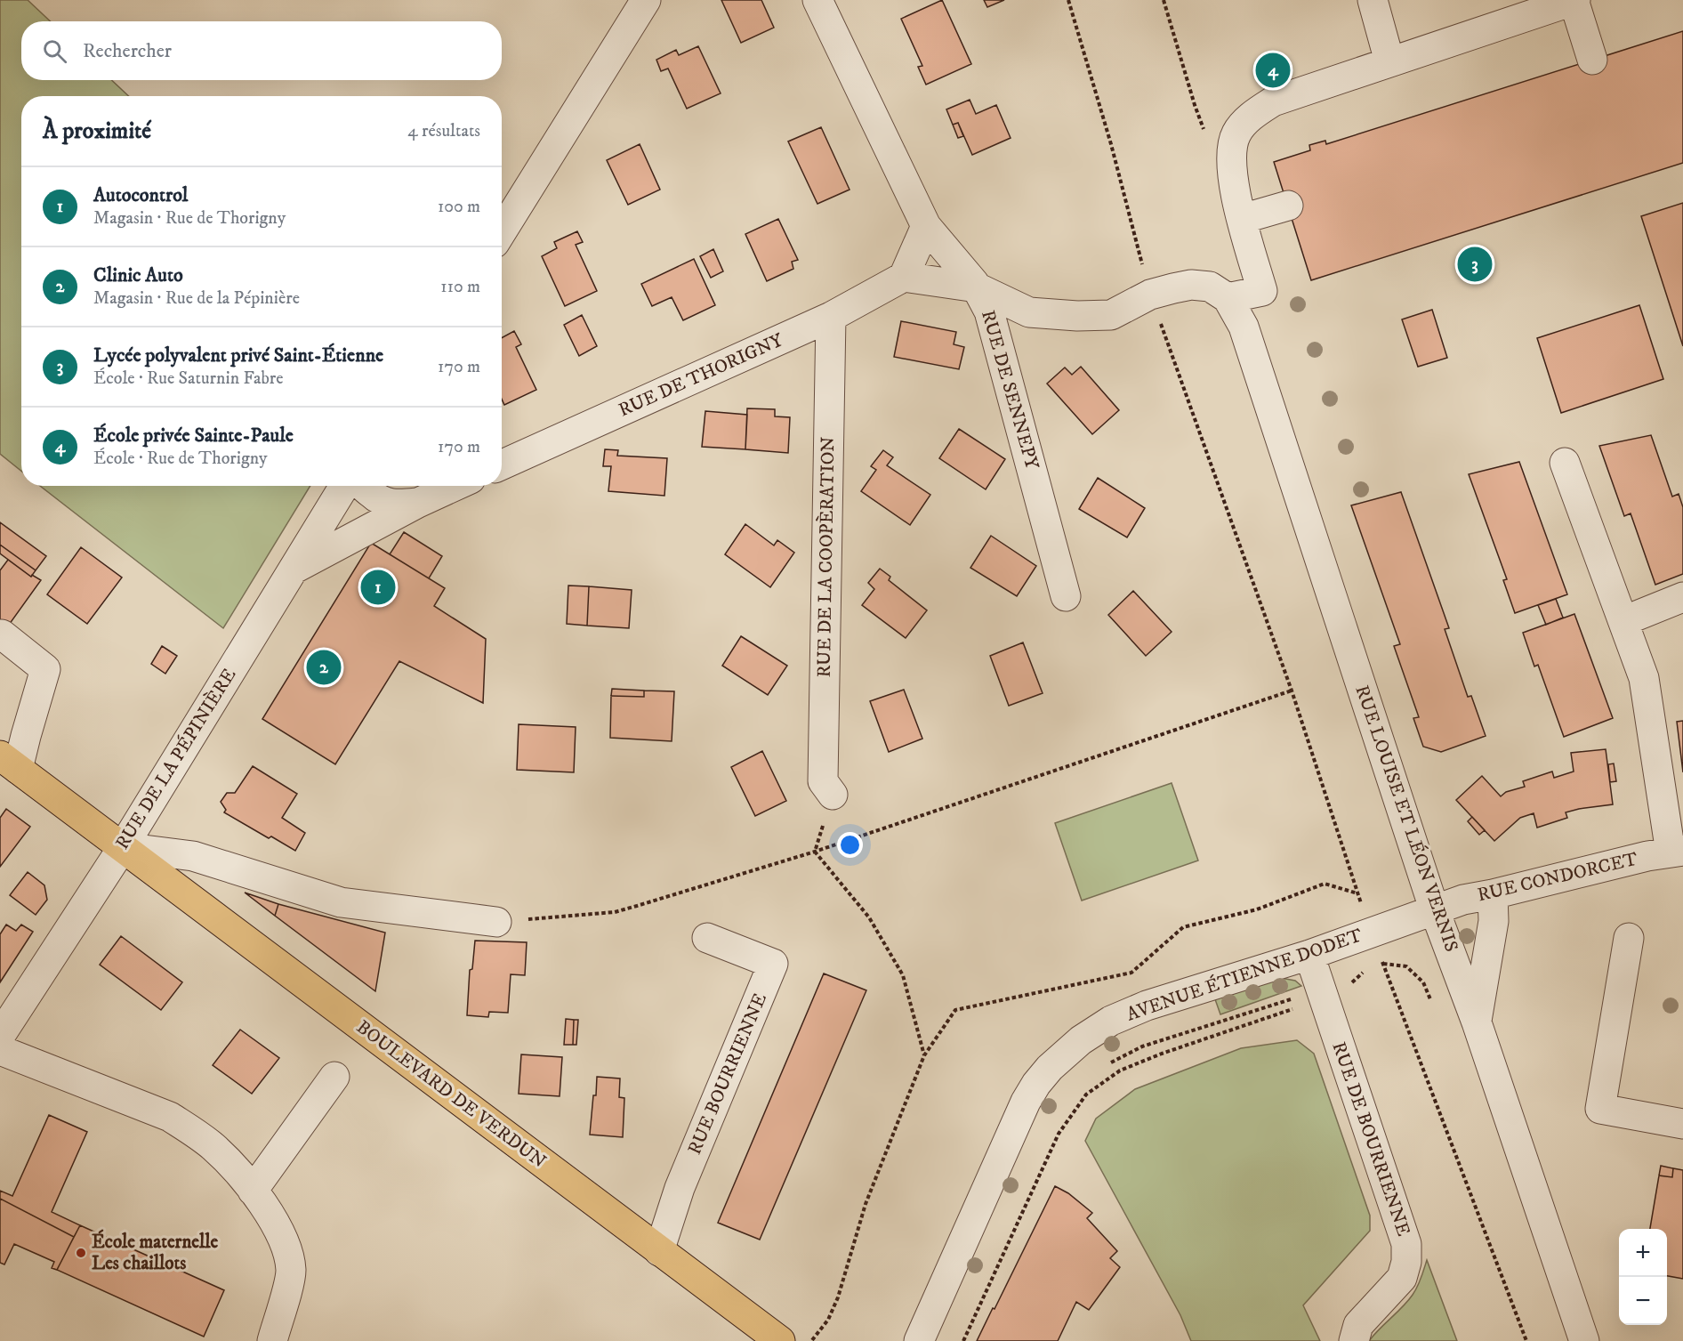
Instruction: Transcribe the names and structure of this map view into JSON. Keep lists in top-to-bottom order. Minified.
{"streets":{"main road":["BOULEVARD DE VERDUN"],"street":["RUE DE THORIGNY","RUE DE SENNEPY","RUE DE LA COOPÈRATION","RUE DE LA PÉPINIÈRE","RUE LOUISE ET LÉON VERNIS","RUE CONDORCET","AVENUE ÉTIENNE DODET","RUE BOURRIENNE","RUE DE BOURRIENNE"]},"crossings":[["RUE DE THORIGNY","RUE DE LA COOPÈRATION"],["RUE DE LA PÉPINIÈRE","BOULEVARD DE VERDUN"],["RUE LOUISE ET LÉON VERNIS","RUE CONDORCET"],["RUE LOUISE ET LÉON VERNIS","AVENUE ÉTIENNE DODET"],["RUE CONDORCET","AVENUE ÉTIENNE DODET"],["AVENUE ÉTIENNE DODET","RUE DE BOURRIENNE"],["RUE BOURRIENNE","BOULEVARD DE VERDUN"]],"places":["École maternelle Les chaillots"],"page":{"search":"Rechercher","pins":["4","3","1","2"],"heading":["À proximité","4 résultats"],"list":[{"mark":"1","name":"Autocontrol","note":"Magasin · Rue de Thorigny","value":"100 m"},{"mark":"2","name":"Clinic Auto","note":"Magasin · Rue de la Pépinière","value":"110 m"},{"mark":"3","name":"Lycée polyvalent privé Saint-Étienne","note":"École · Rue Saturnin Fabre","value":"170 m"},{"mark":"4","name":"École privée Sainte-Paule","note":"École · Rue de Thorigny","value":"170 m"}],"map_buttons":["+","−"]}}
